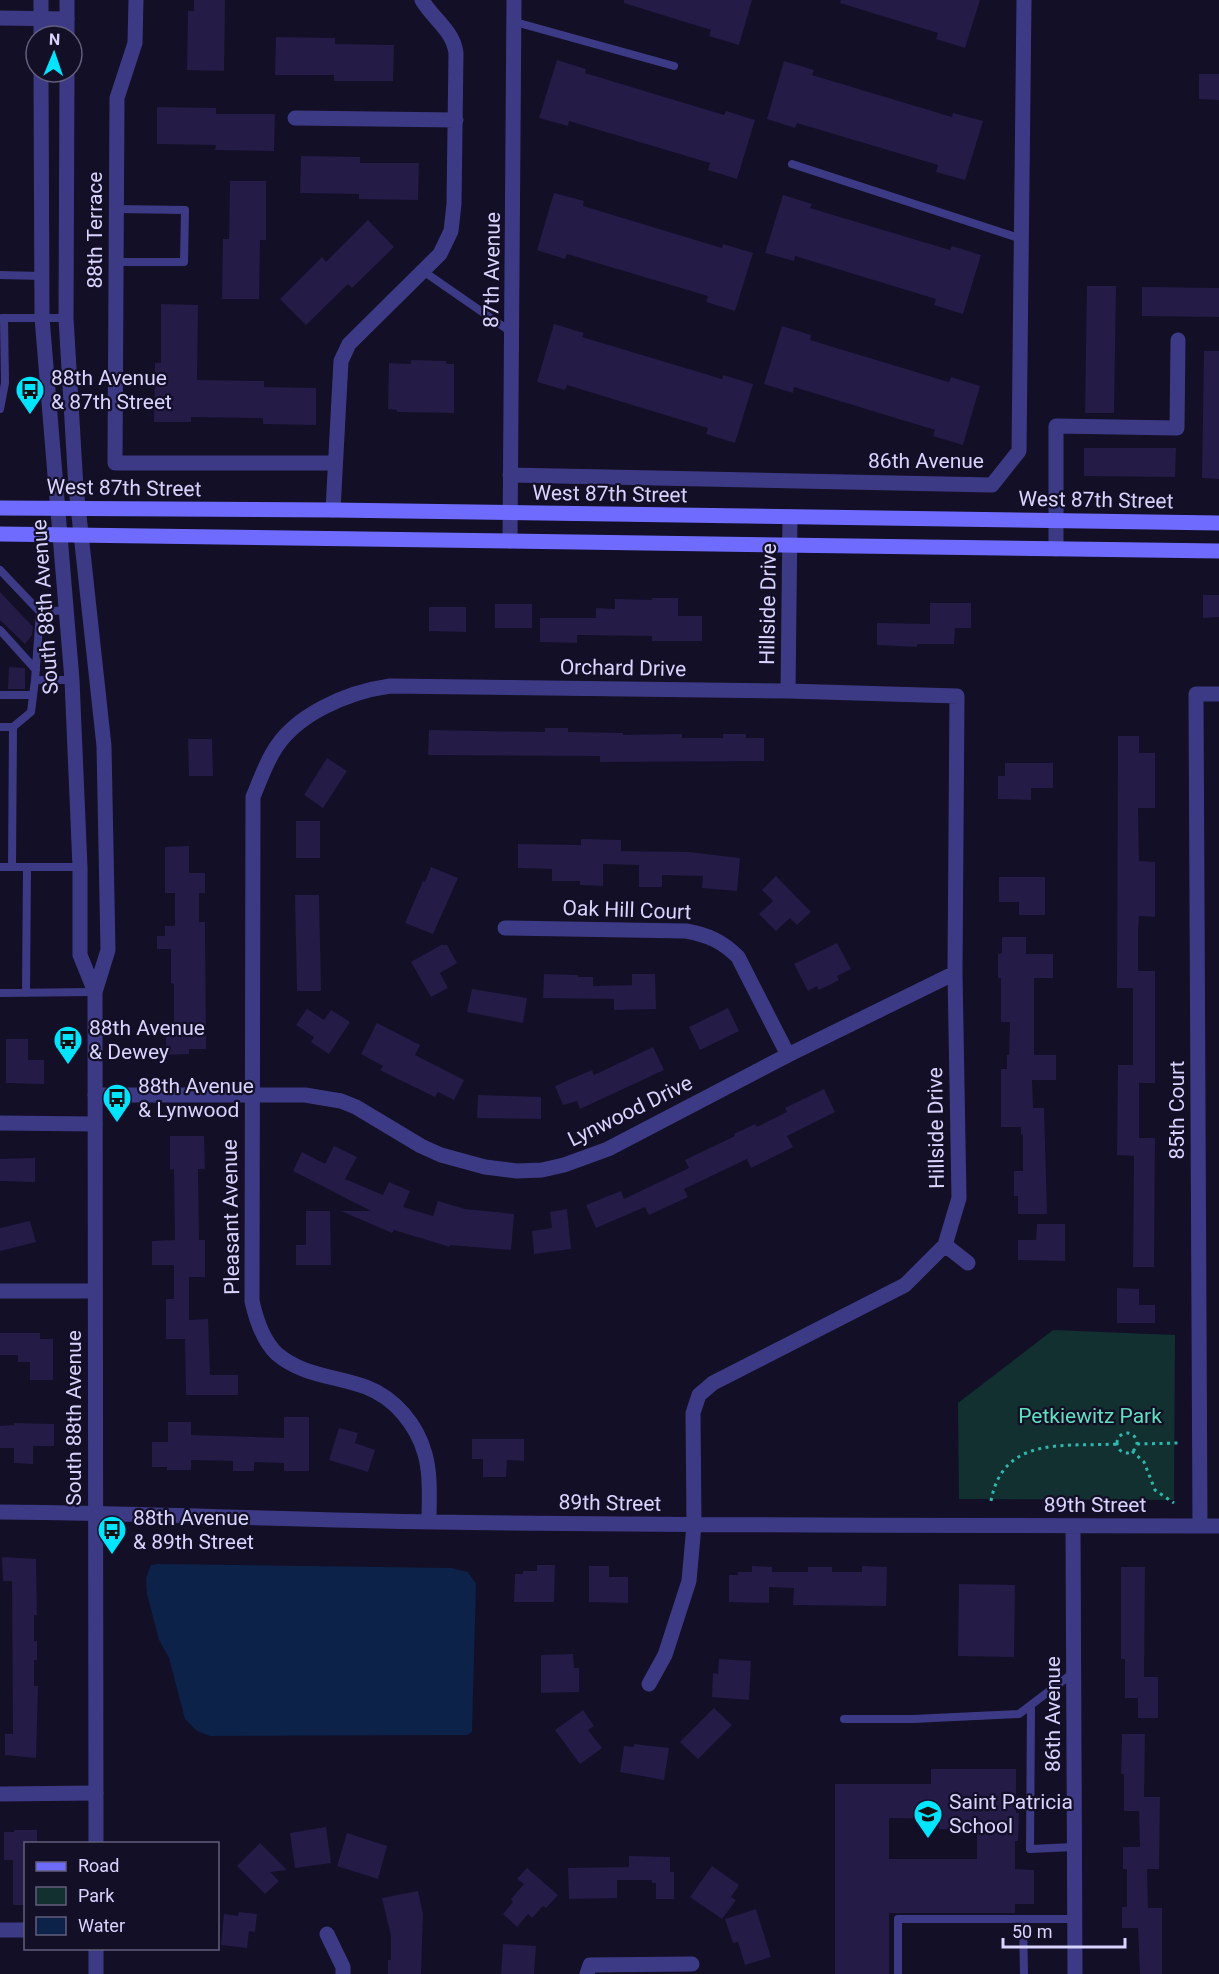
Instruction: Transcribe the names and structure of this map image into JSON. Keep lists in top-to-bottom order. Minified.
{"streets":{"main road":["West 87th Street"],"street":["88th Terrace","87th Avenue","86th Avenue","Hillside Drive","South 88th Avenue","Orchard Drive","Oak Hill Court","85th Court","Lynwood Drive","Pleasant Avenue","89th Street"]},"crossings":[["87th Avenue","86th Avenue"],["87th Avenue","West 87th Street"],["86th Avenue","89th Street"],["West 87th Street","Hillside Drive"],["West 87th Street","South 88th Avenue"],["Hillside Drive","Orchard Drive"],["Hillside Drive","Lynwood Drive"],["Hillside Drive","89th Street"],["South 88th Avenue","Lynwood Drive"],["South 88th Avenue","89th Street"],["Orchard Drive","Pleasant Avenue"],["Oak Hill Court","Lynwood Drive"],["85th Court","89th Street"],["Lynwood Drive","Pleasant Avenue"],["Pleasant Avenue","89th Street"]],"parks":["Petkiewitz Park"],"places":{"bus stop":["88th Avenue & 87th Street","88th Avenue & Dewey","88th Avenue & Lynwood","88th Avenue & 89th Street"],"school or university":["Saint Patricia School"]},"legend":["Road","Park","Water"],"scale_bar":"50 m","north":"top"}
